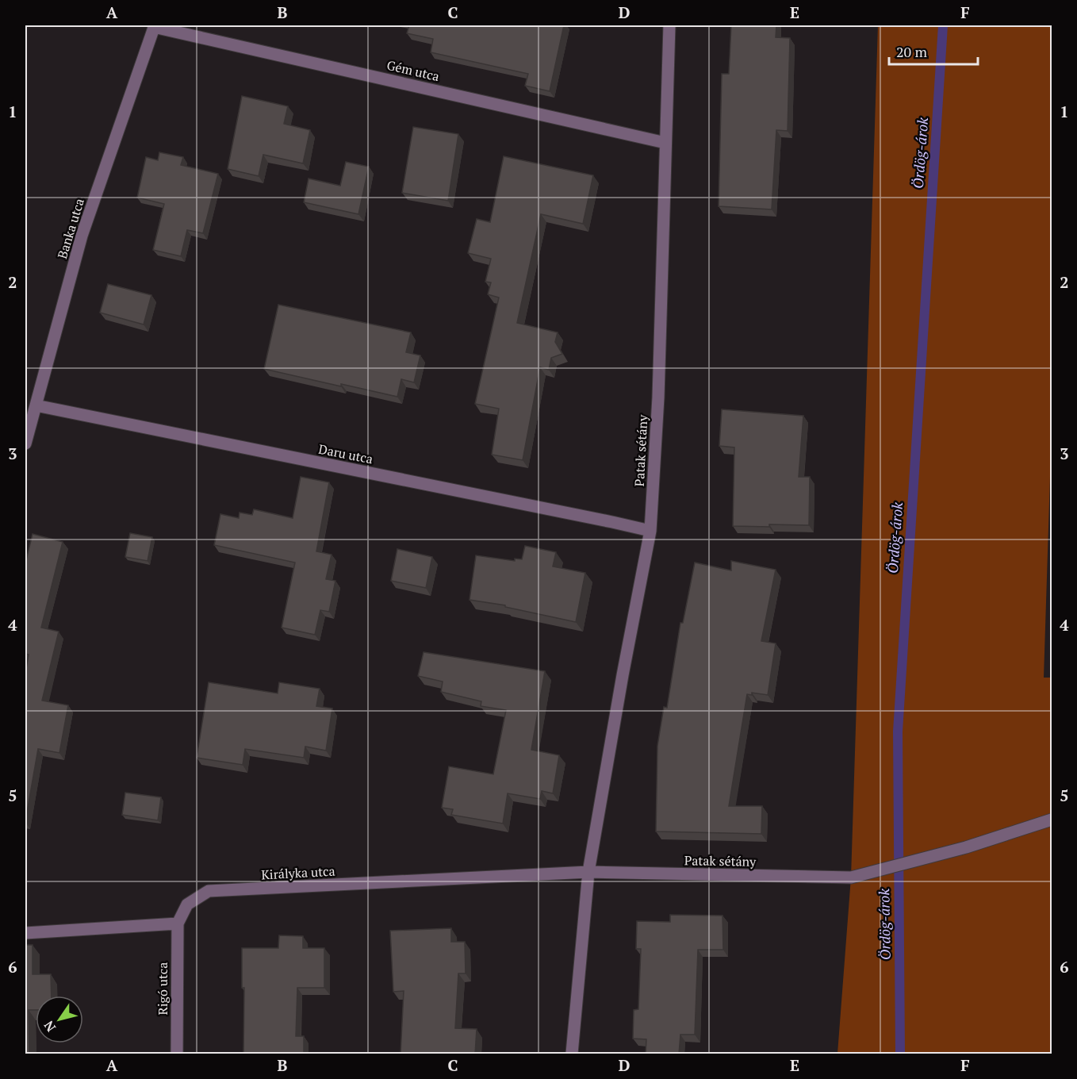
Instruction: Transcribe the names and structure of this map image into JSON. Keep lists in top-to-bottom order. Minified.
{"streets":{"street":["Gém utca","Banka utca","Patak sétány","Daru utca","Királyka utca","Rigó utca"]},"crossings":[["Gém utca","Banka utca"],["Gém utca","Patak sétány"],["Banka utca","Daru utca"],["Patak sétány","Daru utca"],["Patak sétány","Királyka utca"],["Királyka utca","Rigó utca"]],"water":["Ördög-árok"],"scale_bar":"20 m","north":"bottom left","grid":{"columns":["A","B","C","D","E","F"],"rows":["1","2","3","4","5","6"]}}
